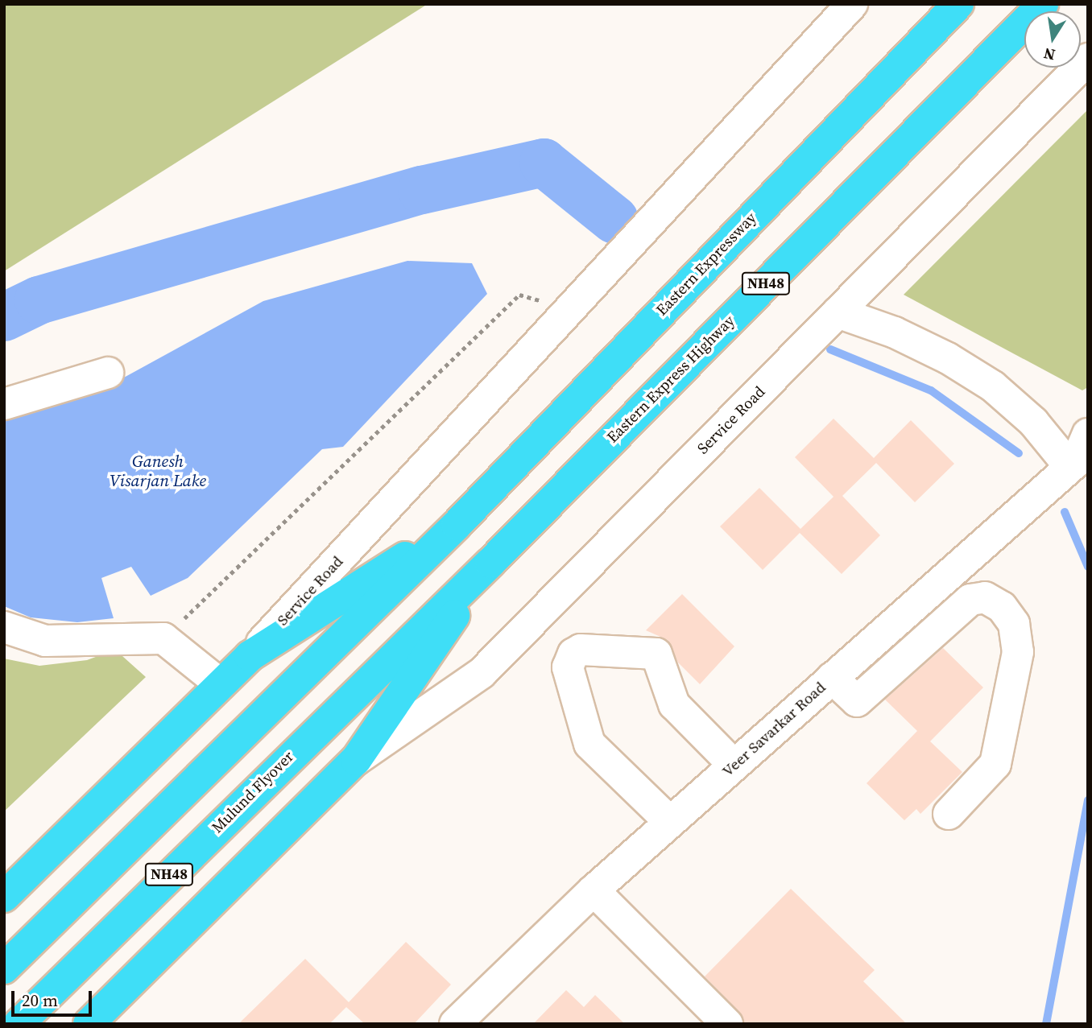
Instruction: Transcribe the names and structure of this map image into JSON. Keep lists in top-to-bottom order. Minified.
{"streets":{"highway":["Eastern Expressway","NH48","Eastern Express Highway","Mulund Flyover"],"street":["Service Road","Veer Savarkar Road"]},"crossings":[["Eastern Expressway","NH48"],["Eastern Express Highway","Mulund Flyover"]],"water":["Ganesh Visarjan Lake"],"scale_bar":"20 m","north":"bottom"}
